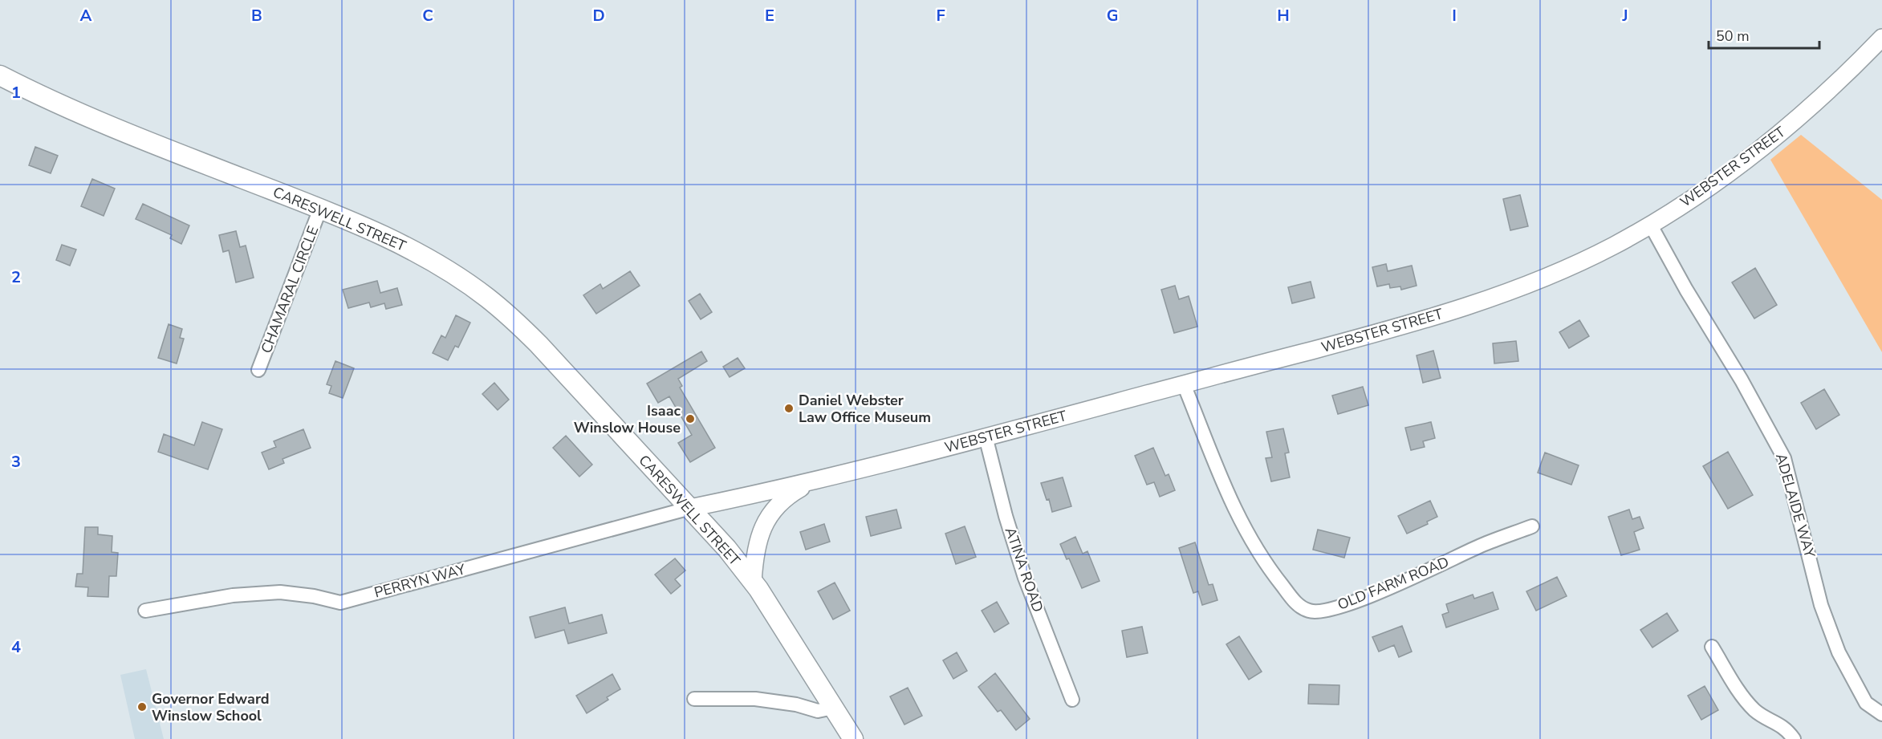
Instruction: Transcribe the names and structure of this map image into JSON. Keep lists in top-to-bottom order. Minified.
{"streets":{"main road":["CARESWELL STREET"],"street":["WEBSTER STREET","CHAMARAL CIRCLE","ADELAIDE WAY","ATINA ROAD","PERRYN WAY","OLD FARM ROAD"]},"crossings":[["WEBSTER STREET","CARESWELL STREET"],["WEBSTER STREET","ADELAIDE WAY"],["WEBSTER STREET","ATINA ROAD"],["WEBSTER STREET","PERRYN WAY"],["WEBSTER STREET","OLD FARM ROAD"],["CARESWELL STREET","CHAMARAL CIRCLE"],["CARESWELL STREET","PERRYN WAY"]],"places":["Daniel Webster Law Office Museum","Isaac Winslow House","Governor Edward Winslow School"],"scale_bar":"50 m","grid":{"columns":["A","B","C","D","E","F","G","H","I","J"],"rows":["1","2","3","4"]}}
